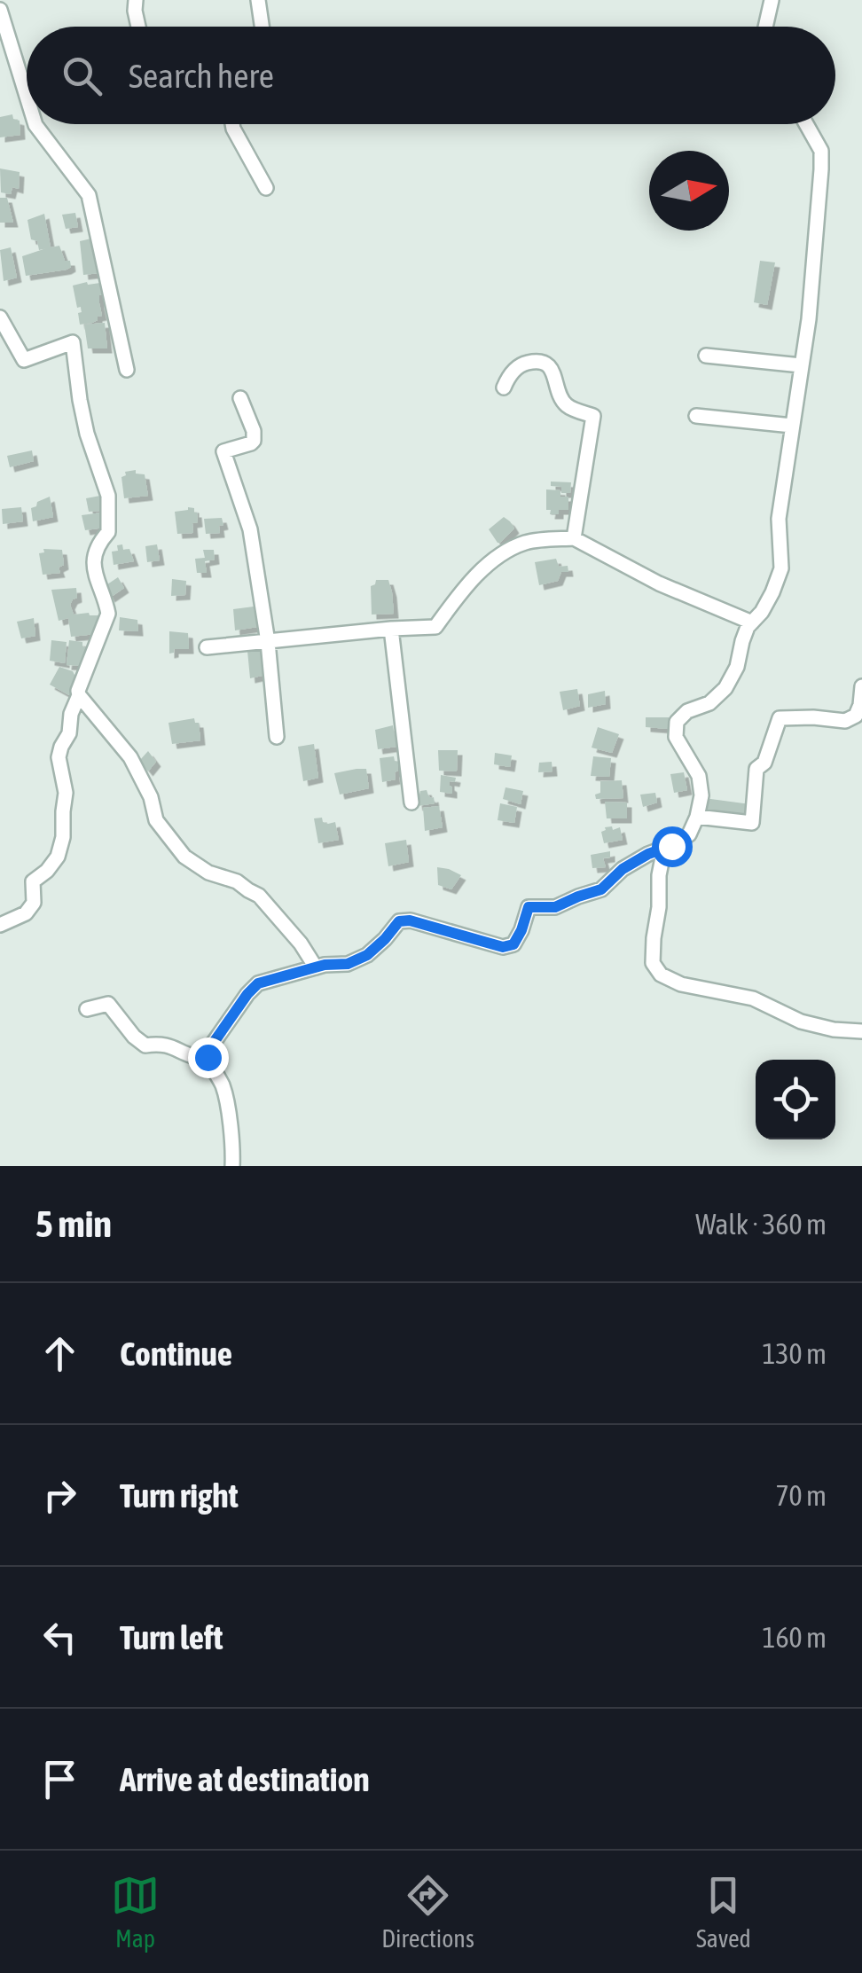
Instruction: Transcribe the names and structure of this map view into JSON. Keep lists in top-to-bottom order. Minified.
{"north":"right","page":{"search":"Search here","heading":["5 min","Walk · 360 m"],"list":[["Continue","130 m"],["Turn right","70 m"],["Turn left","160 m"],"Arrive at destination"],"nav":["Map","Directions","Saved"]}}
